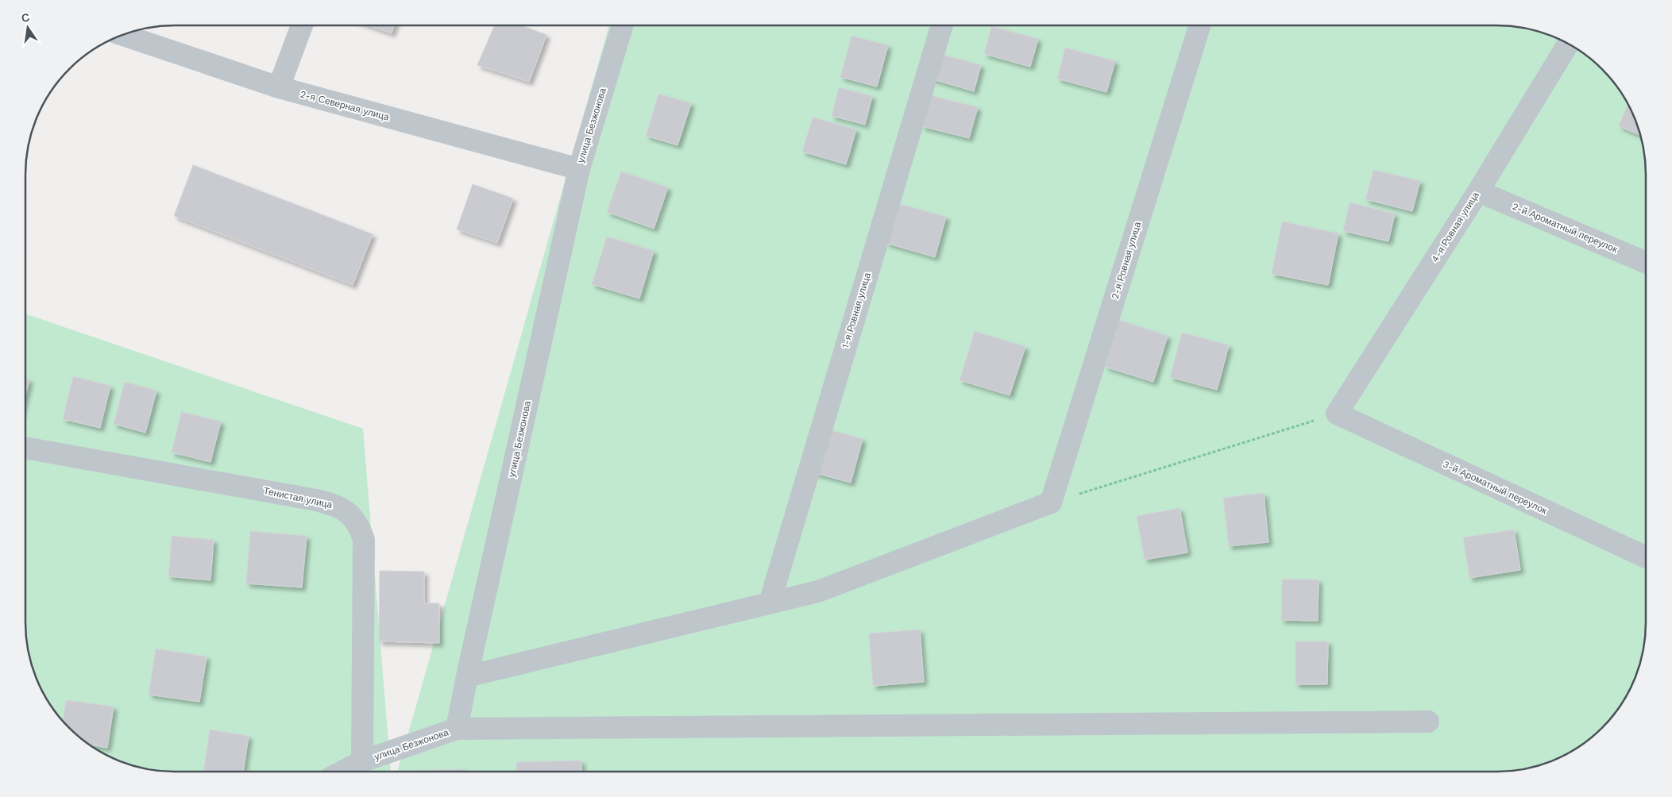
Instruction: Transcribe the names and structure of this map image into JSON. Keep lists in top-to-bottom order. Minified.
{"streets":{"street":["2-я Северная улица","улица Безжонова","4-я Ровная улица","2-й Ароматный переулок","2-я Ровная улица","1-я Ровная улица","3-й Ароматный переулок","Тенистая улица"]},"crossings":[["2-я Северная улица","улица Безжонова"],["улица Безжонова","Тенистая улица"],["4-я Ровная улица","2-й Ароматный переулок"],["4-я Ровная улица","3-й Ароматный переулок"]],"north":"top"}
